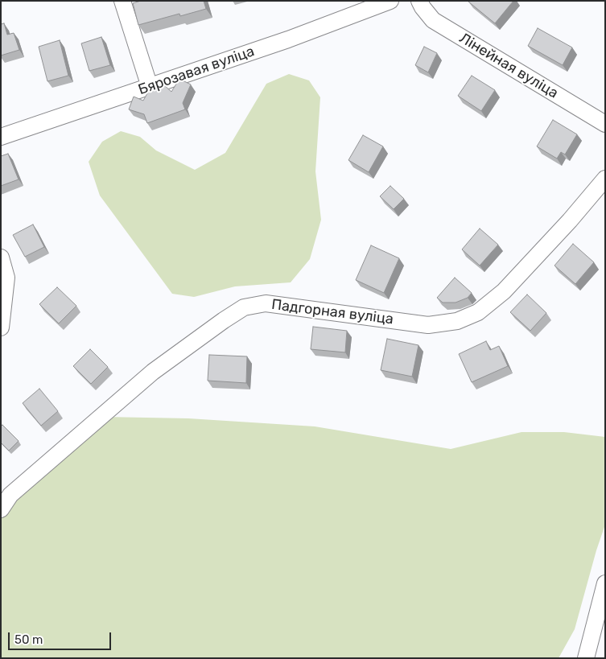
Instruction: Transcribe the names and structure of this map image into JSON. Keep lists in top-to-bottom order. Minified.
{"streets":{"street":["Лінейная вуліца","Бярозавая вуліца","Падгорная вуліца"]},"scale_bar":"50 m"}
